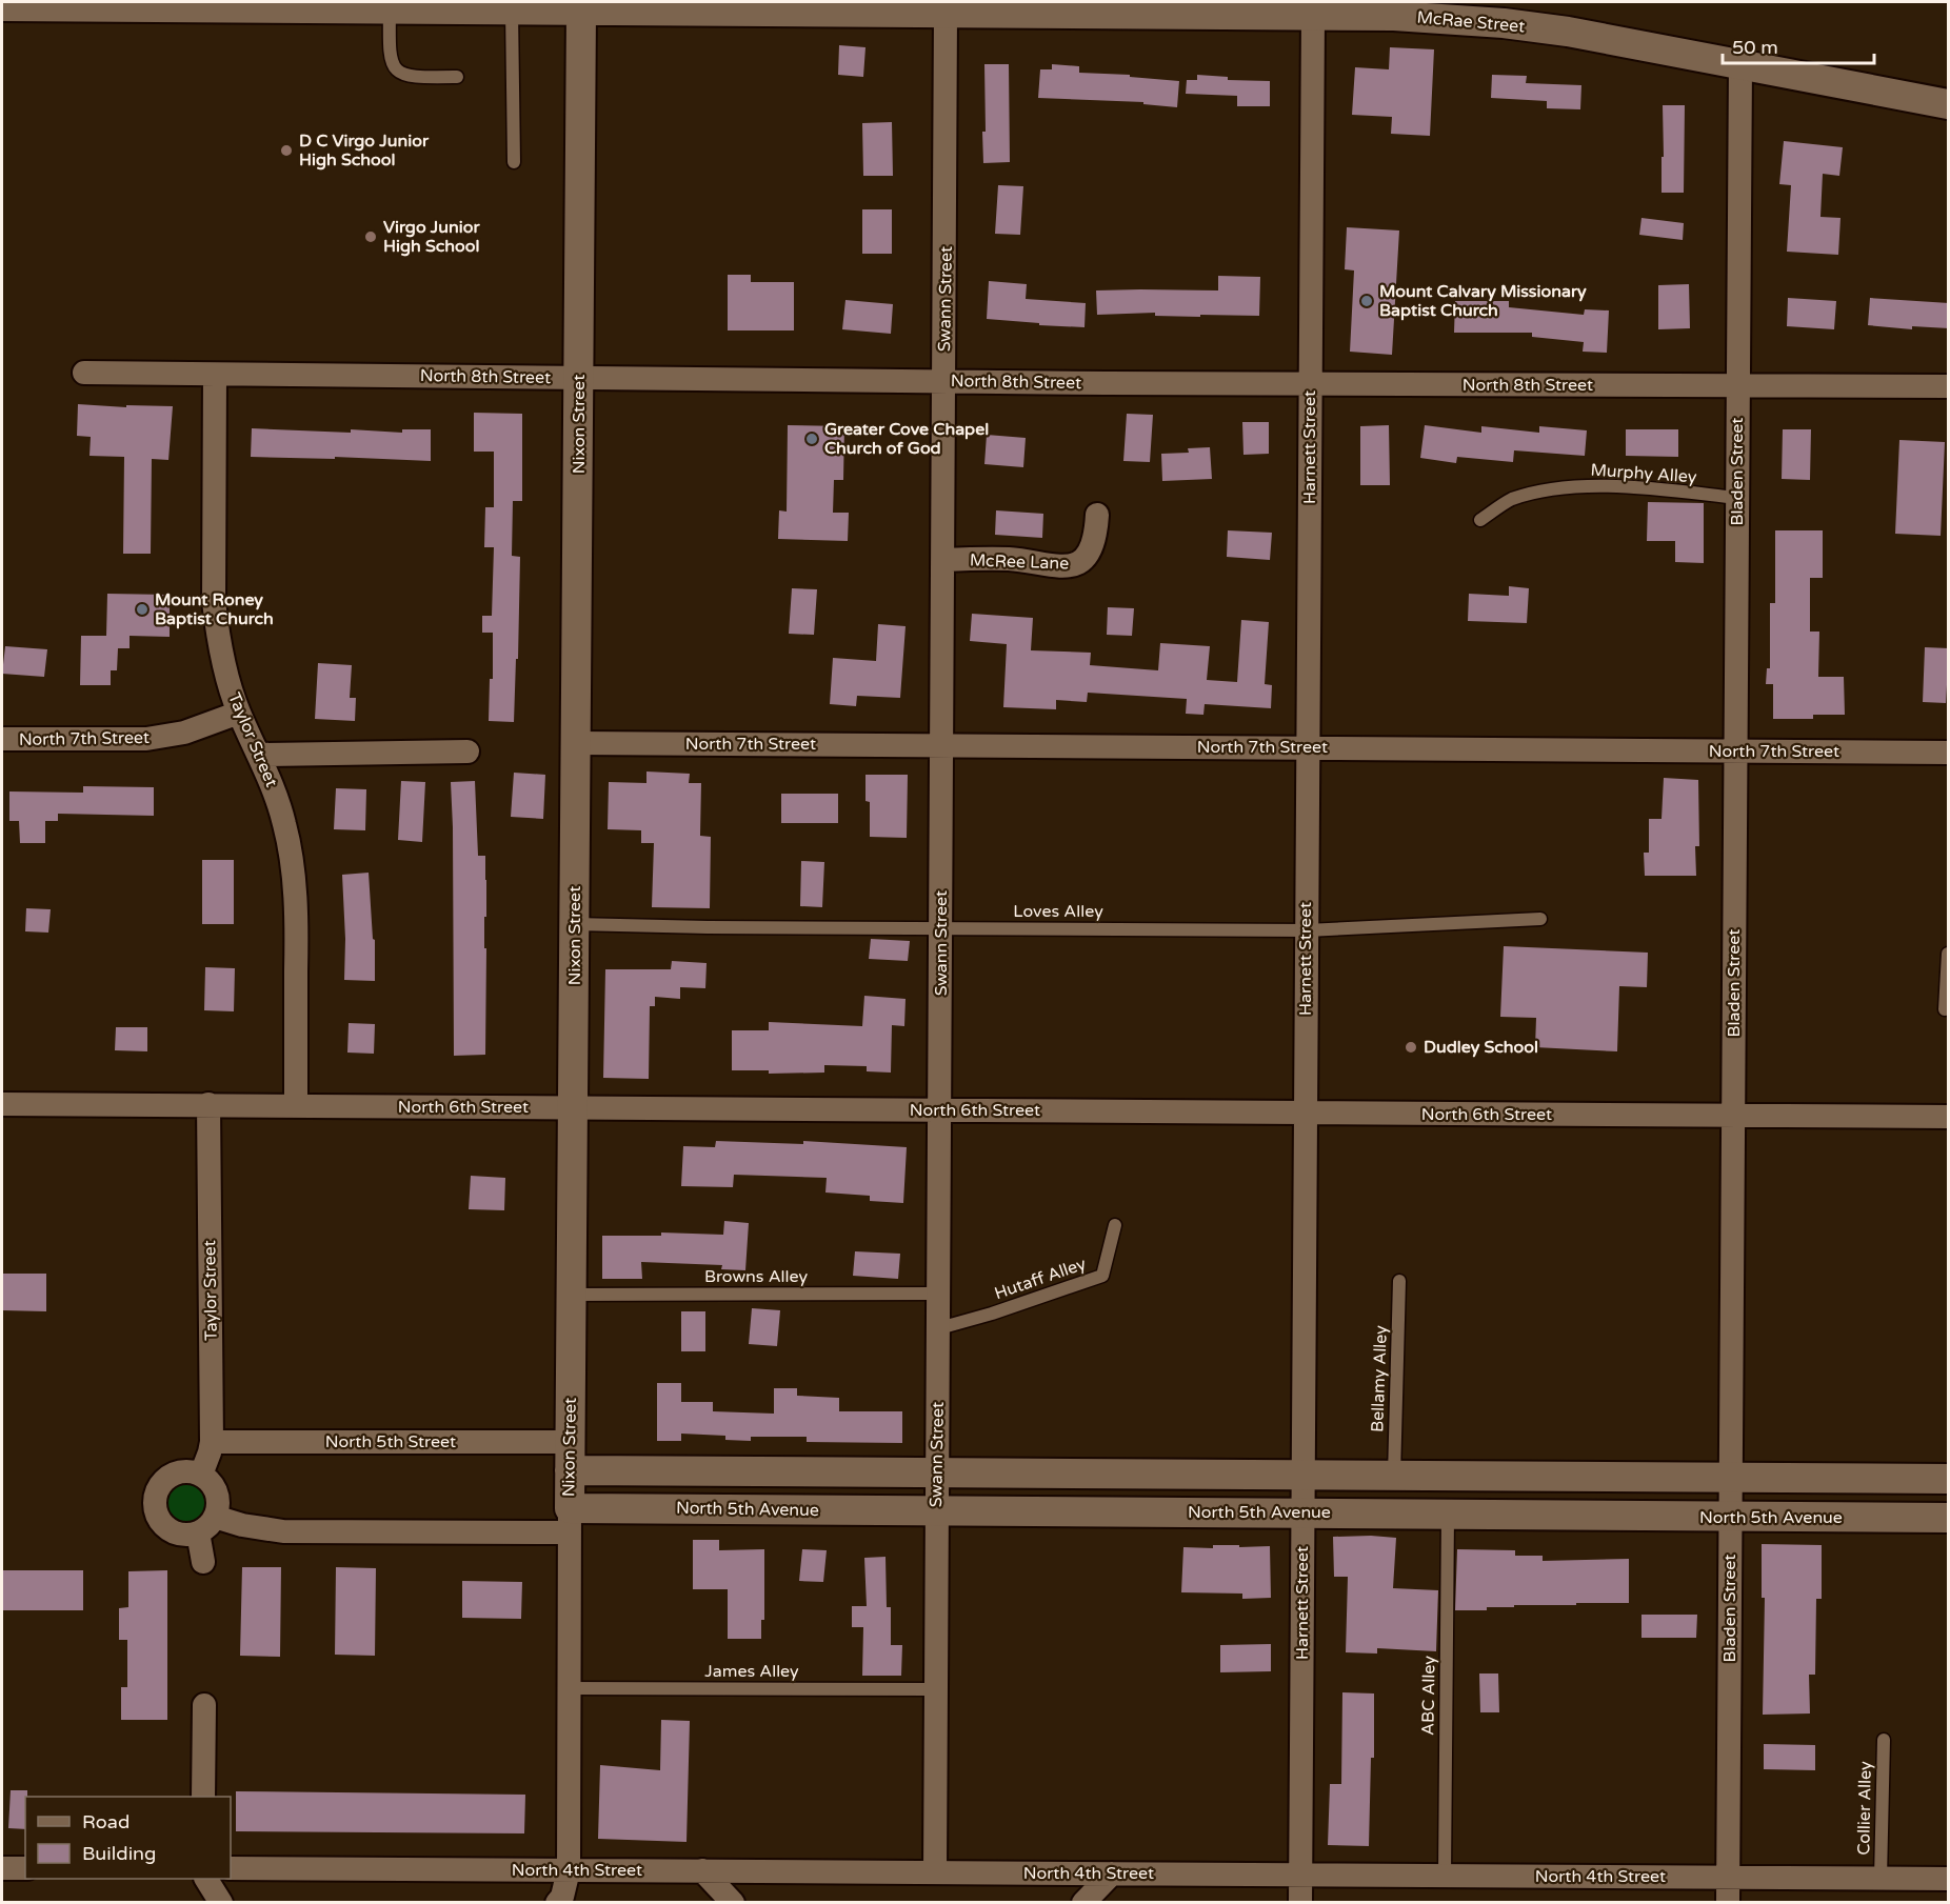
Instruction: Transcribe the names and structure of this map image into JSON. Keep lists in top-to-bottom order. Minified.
{"streets":{"street":["McRae Street","Swann Street","North 8th Street","Nixon Street","Harnett Street","Bladen Street","McRee Lane","North 7th Street","Taylor Street","North 6th Street","North 5th Street","North 5th Avenue","North 4th Street"],"lane":["Murphy Alley","Loves Alley","Browns Alley","Hutaff Alley","Bellamy Alley","James Alley","ABC Alley","Collier Alley"]},"crossings":[["McRae Street","Swann Street"],["McRae Street","Nixon Street"],["McRae Street","Harnett Street"],["McRae Street","Bladen Street"],["Swann Street","North 8th Street"],["Swann Street","McRee Lane"],["Swann Street","North 7th Street"],["Swann Street","Loves Alley"],["Swann Street","North 6th Street"],["Swann Street","Browns Alley"],["Swann Street","Hutaff Alley"],["Swann Street","North 5th Avenue"],["Swann Street","James Alley"],["Swann Street","North 4th Street"],["North 8th Street","Nixon Street"],["North 8th Street","Harnett Street"],["North 8th Street","Bladen Street"],["North 8th Street","Taylor Street"],["Nixon Street","North 7th Street"],["Nixon Street","Loves Alley"],["Nixon Street","North 6th Street"],["Nixon Street","Browns Alley"],["Nixon Street","North 5th Street"],["Nixon Street","North 5th Avenue"],["Nixon Street","James Alley"],["Nixon Street","North 4th Street"],["Harnett Street","North 7th Street"],["Harnett Street","Loves Alley"],["Harnett Street","North 6th Street"],["Harnett Street","North 5th Avenue"],["Harnett Street","North 4th Street"],["Bladen Street","Murphy Alley"],["Bladen Street","North 7th Street"],["Bladen Street","North 6th Street"],["Bladen Street","North 5th Avenue"],["Bladen Street","North 4th Street"],["North 7th Street","Taylor Street"],["Taylor Street","North 6th Street"],["Taylor Street","North 5th Street"],["Bellamy Alley","North 5th Avenue"],["North 5th Street","North 5th Avenue"],["North 5th Avenue","ABC Alley"],["ABC Alley","North 4th Street"],["Collier Alley","North 4th Street"]],"places":["D C Virgo Junior High School","Virgo Junior High School","Mount Calvary Missionary Baptist Church","Greater Cove Chapel Church of God","Mount Roney Baptist Church","Dudley School"],"legend":["Road","Building"],"scale_bar":"50 m"}
